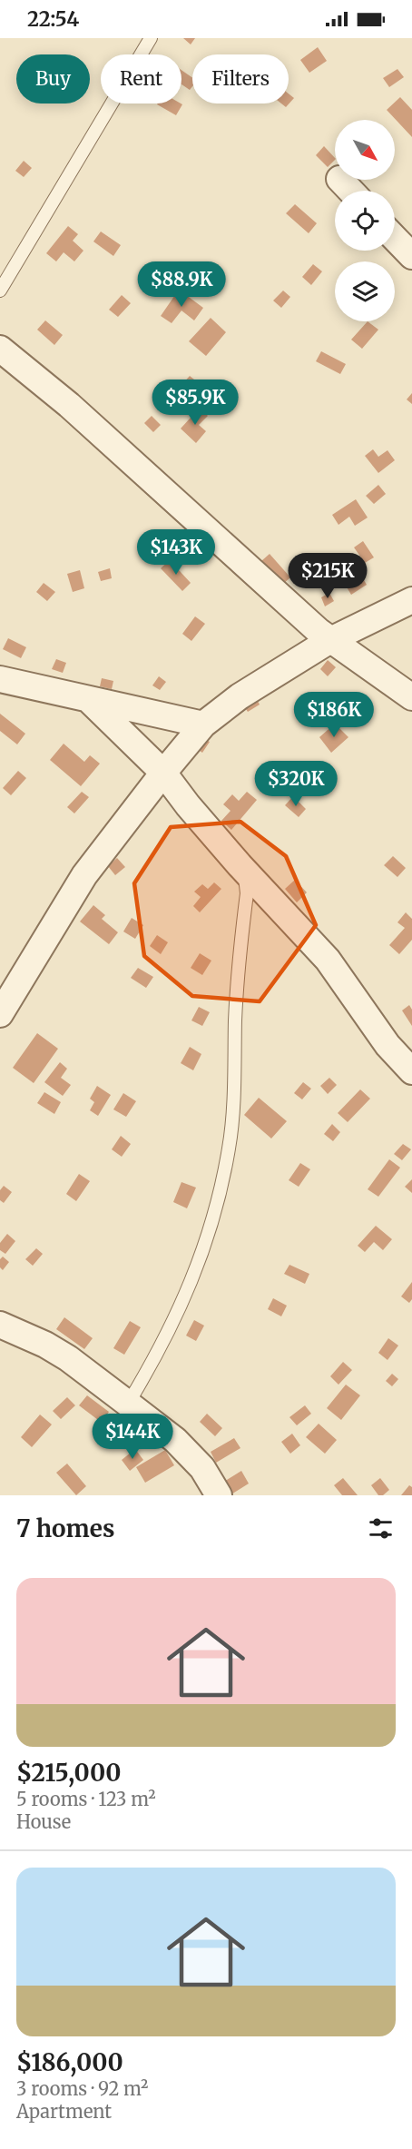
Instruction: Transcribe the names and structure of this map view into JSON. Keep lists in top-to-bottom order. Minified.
{"north":"bottom right","page":{"status":"22:54","chip":["Buy","Rent","Filters"],"price":["$88.9K","$85.9K","$143K","$215K","$186K","$320K","$144K"],"heading":"7 homes","list":[{"name":"$215,000","note":"5 rooms · 123 m² · House"},{"name":"$186,000","note":"3 rooms · 92 m² · Apartment"}]}}
